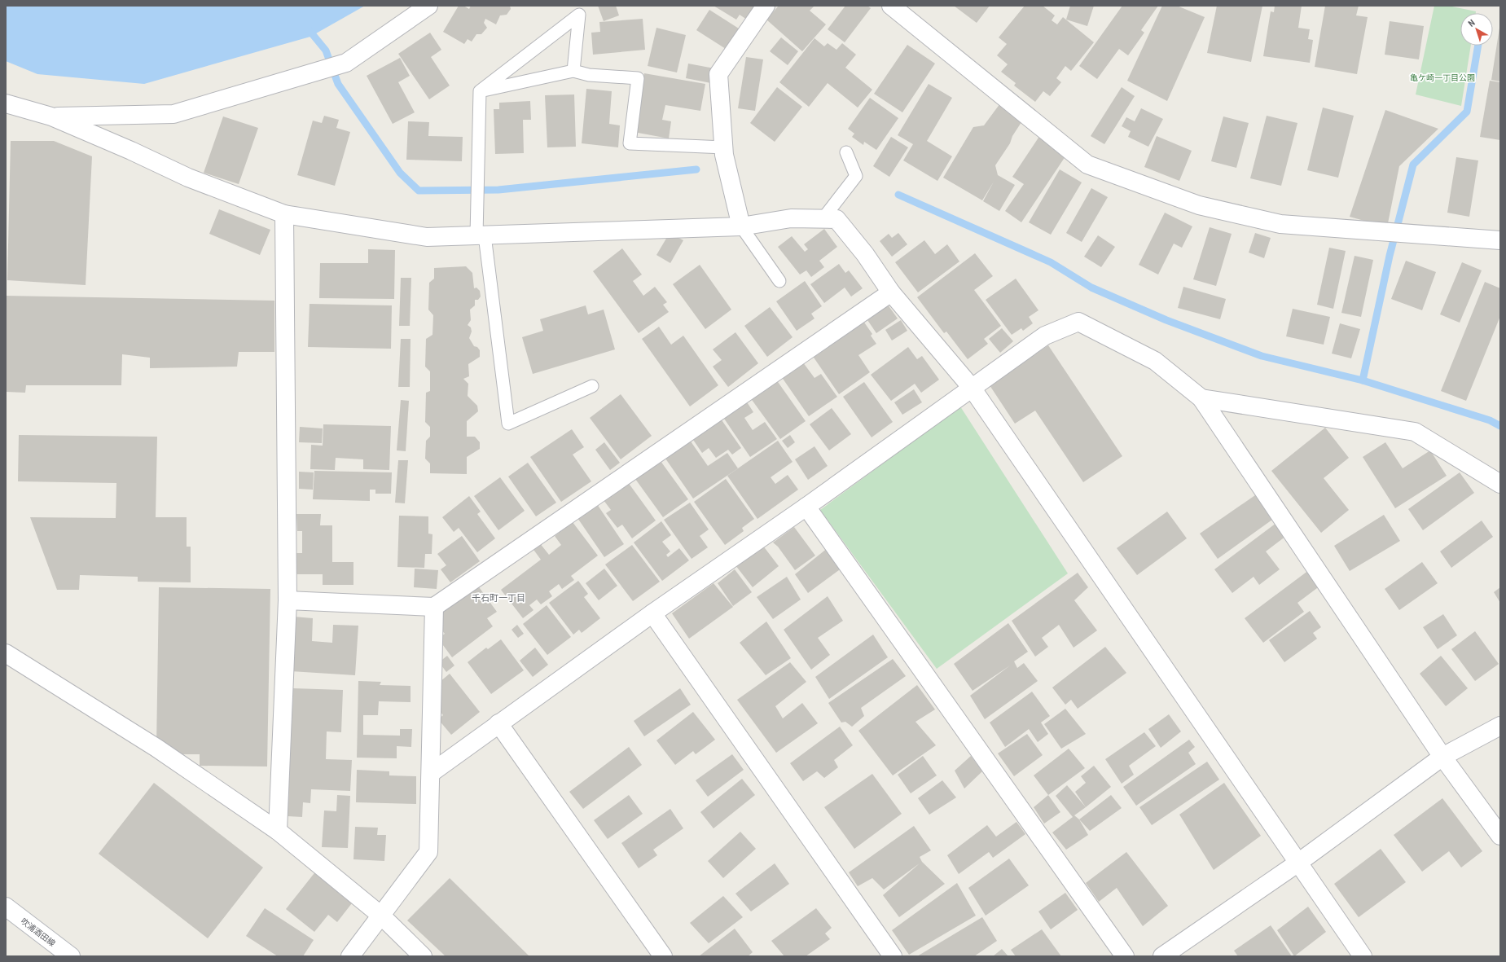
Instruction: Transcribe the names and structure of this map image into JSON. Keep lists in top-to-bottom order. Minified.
{"streets":{"street":["吹浦酒田線"]},"districts":["千石町一丁目"],"parks":["亀ケ崎一丁目公園"],"north":"top left"}
